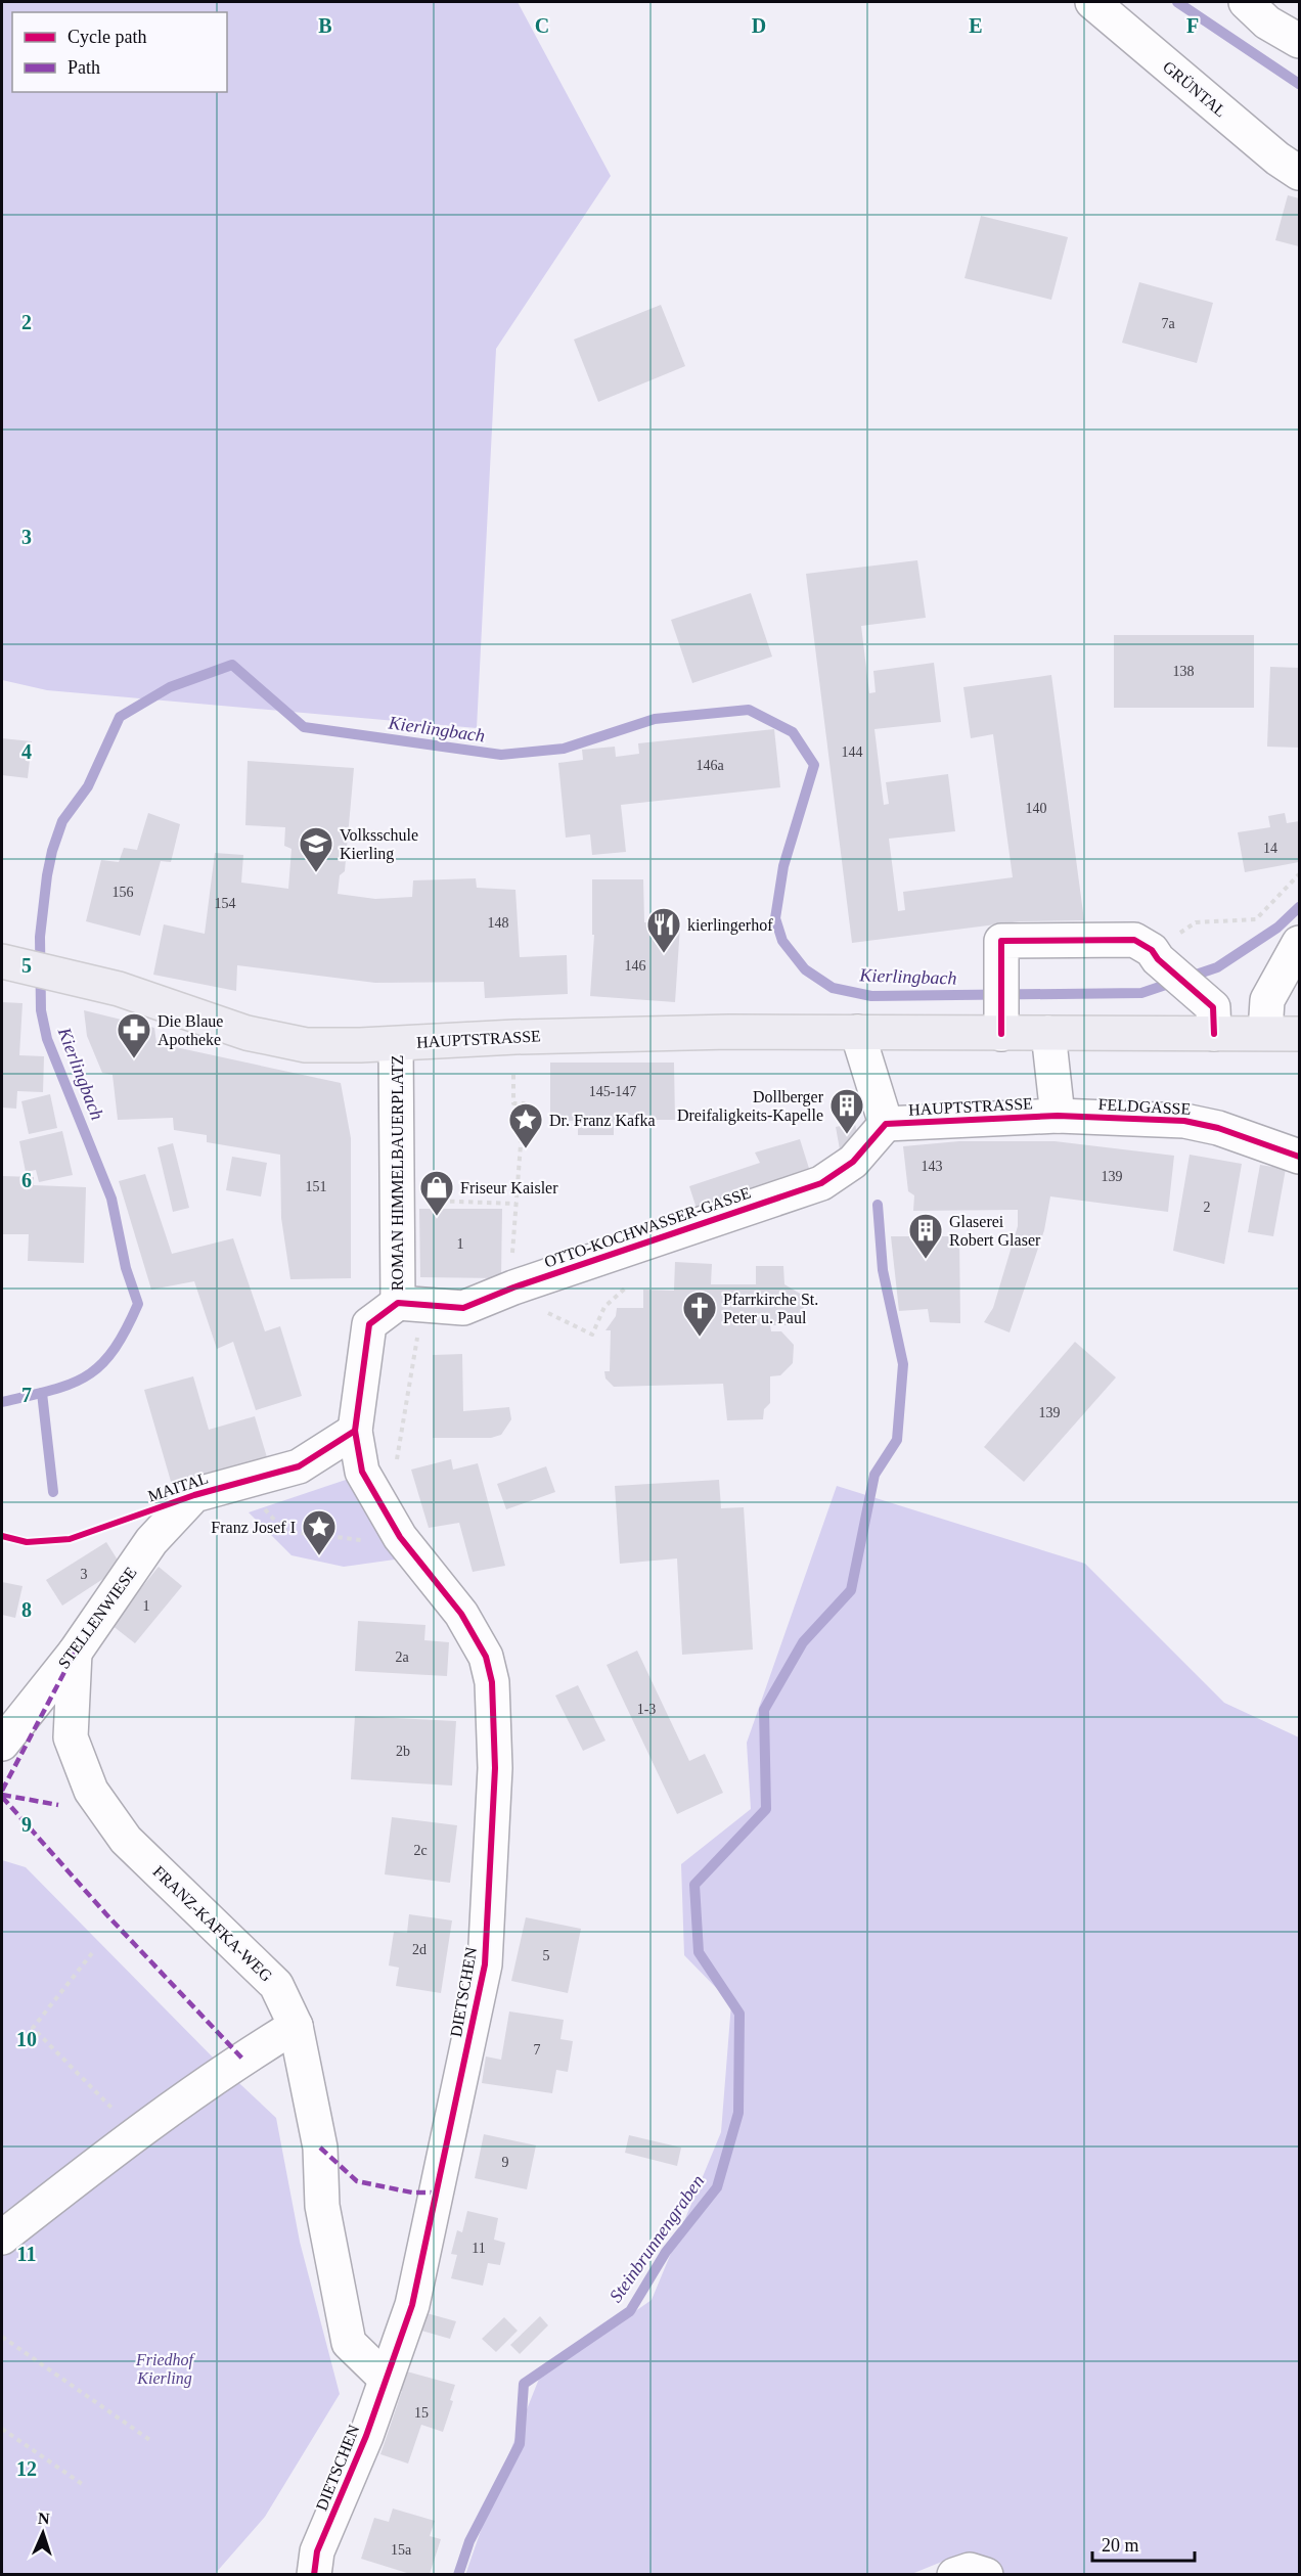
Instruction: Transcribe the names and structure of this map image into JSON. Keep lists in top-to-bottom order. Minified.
{"streets":{"main road":["HAUPTSTRASSE"],"street":["GRÜNTAL","FELDGASSE","ROMAN HIMMELBAUERPLATZ","OTTO-KOCHWASSER-GASSE","MAITAL","STELLENWIESE","FRANZ-KAFKA-WEG","DIETSCHEN"]},"crossings":[["HAUPTSTRASSE","FELDGASSE"],["HAUPTSTRASSE","ROMAN HIMMELBAUERPLATZ"],["HAUPTSTRASSE","OTTO-KOCHWASSER-GASSE"],["ROMAN HIMMELBAUERPLATZ","OTTO-KOCHWASSER-GASSE"],["ROMAN HIMMELBAUERPLATZ","DIETSCHEN"],["OTTO-KOCHWASSER-GASSE","DIETSCHEN"],["MAITAL","STELLENWIESE"],["MAITAL","DIETSCHEN"],["STELLENWIESE","FRANZ-KAFKA-WEG"],["FRANZ-KAFKA-WEG","DIETSCHEN"]],"water":["Kierlingbach","Steinbrunnengraben"],"parks":["Friedhof Kierling"],"places":{"school or university":["Volksschule Kierling"],"restaurant":["kierlingerhof"],"pharmacy":["Die Blaue Apotheke"],"building":["Dollberger Dreifaligkeits-Kapelle","Glaserei Robert Glaser"],"place":["Dr. Franz Kafka","Franz Josef I"],"shop":["Friseur Kaisler"],"church":["Pfarrkirche St. Peter u. Paul"]},"house_numbers":["7a","138","144","146a","140","14","156","154","148","146","145-147","143","139","151","2","1","139","3","1","2a","1-3","2b","2c","2d","5","7","9","11","15","15a"],"legend":["Cycle path","Path"],"scale_bar":"20 m","north":"top","grid":{"columns":["B","C","D","E","F"],"rows":["2","3","4","5","6","7","8","9","10","11","12"]}}
